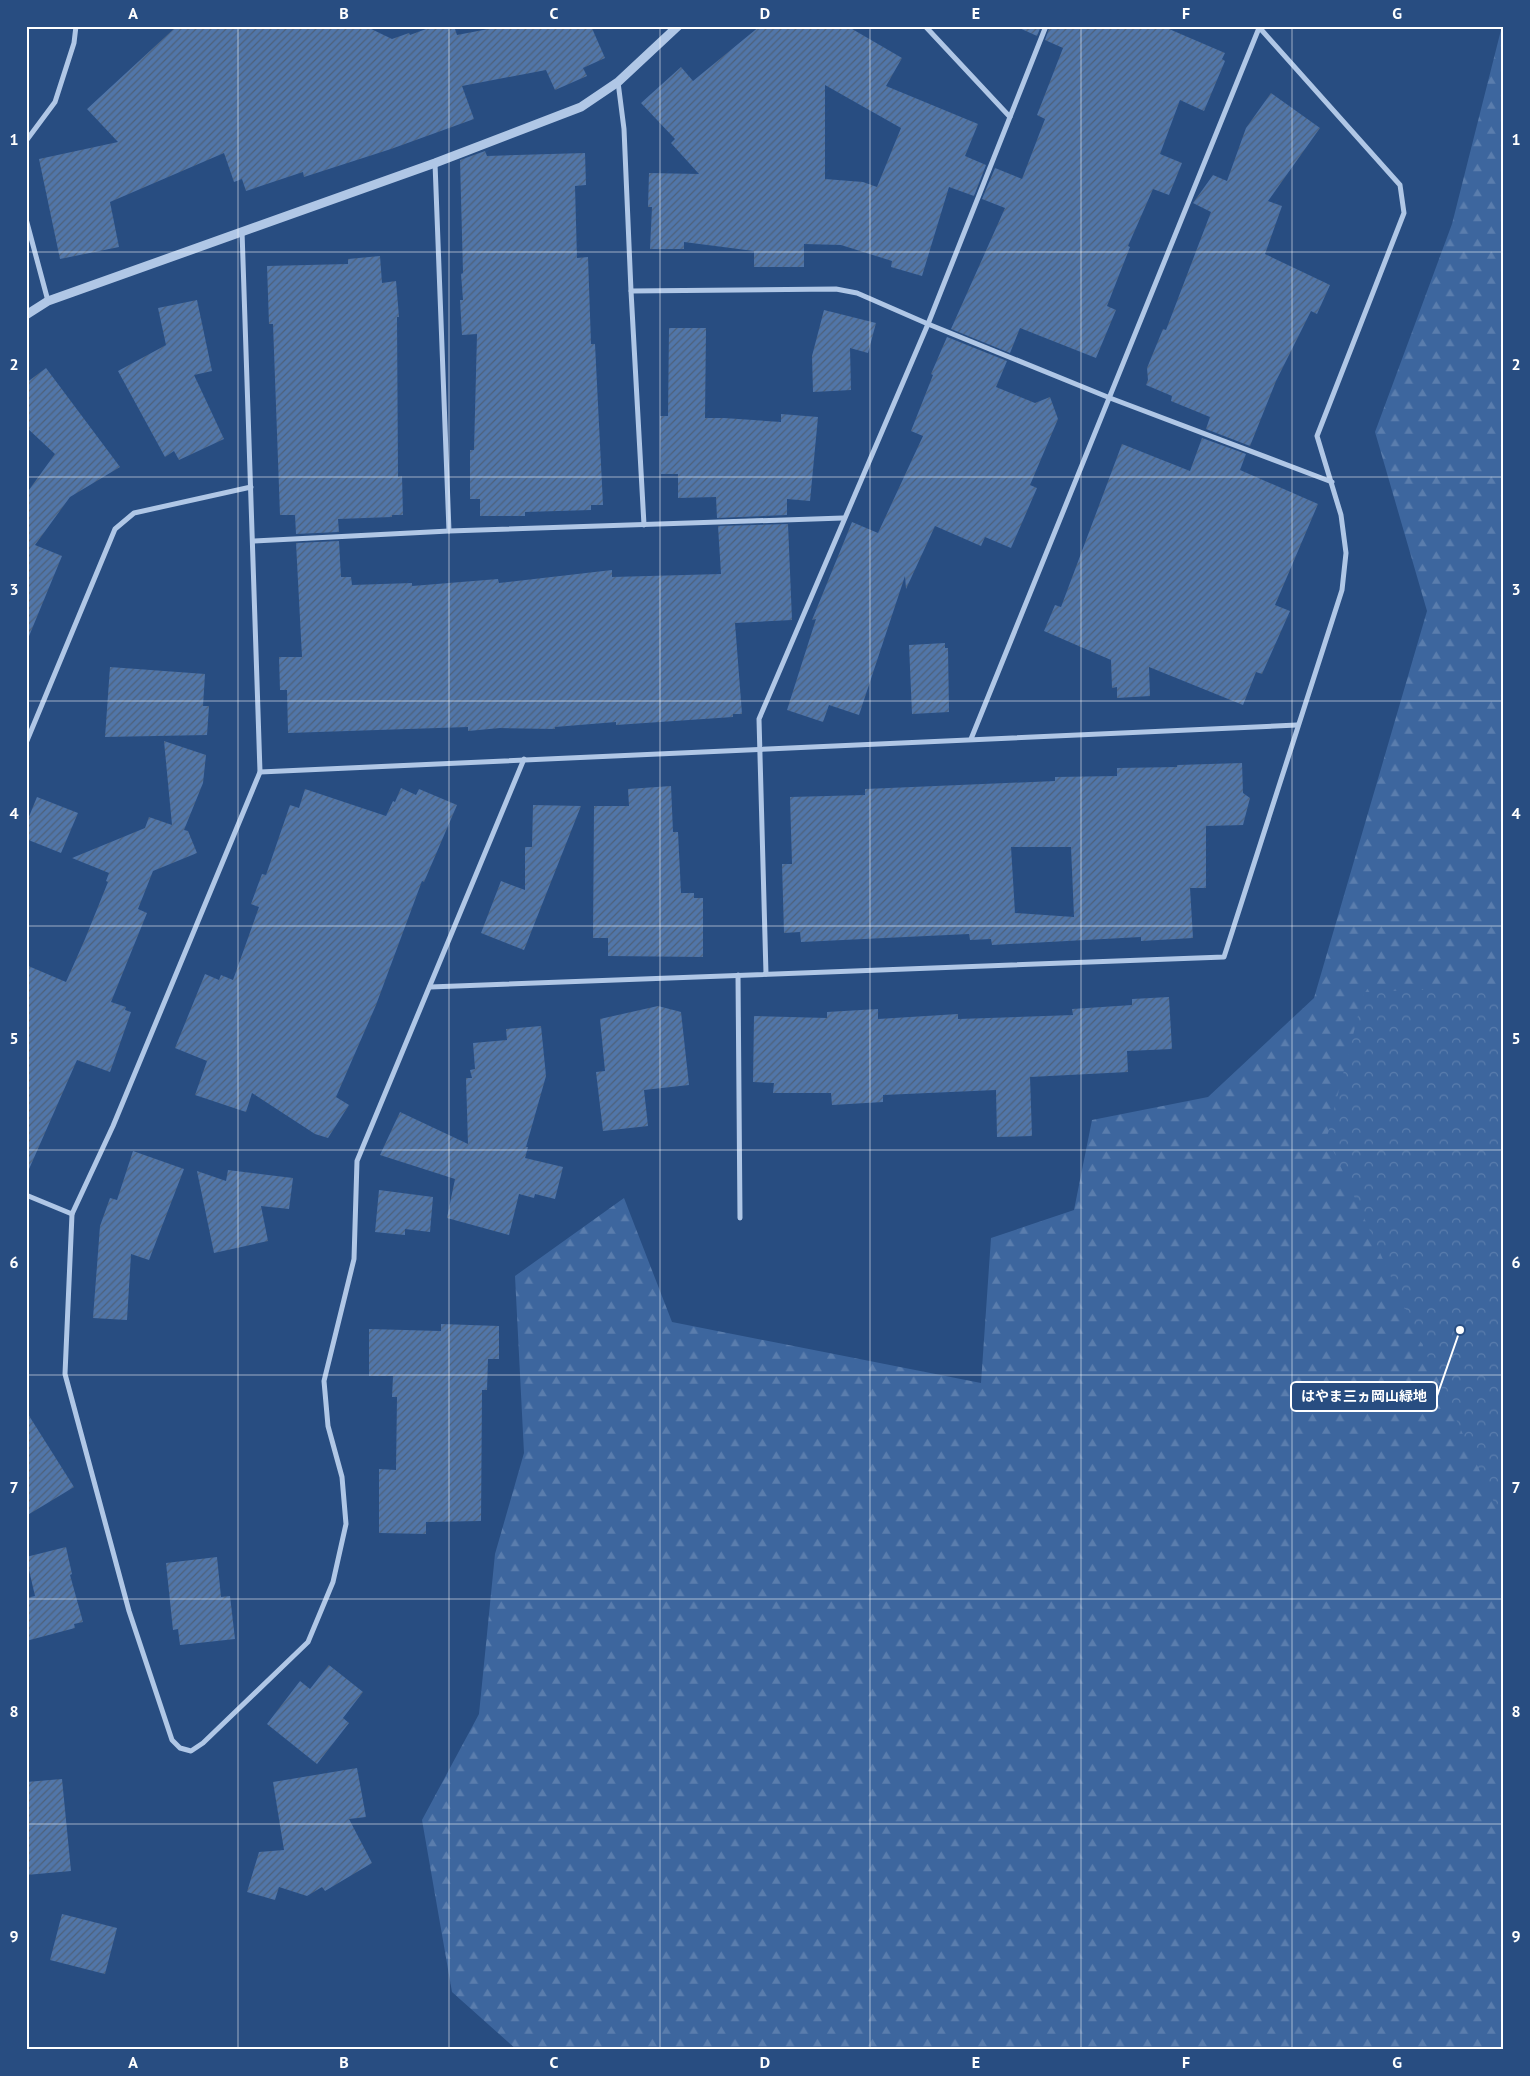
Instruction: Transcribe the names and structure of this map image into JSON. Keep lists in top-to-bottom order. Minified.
{"places":["はやま三ヵ岡山緑地"],"grid":{"columns":["A","B","C","D","E","F","G"],"rows":["1","2","3","4","5","6","7","8","9"]}}
